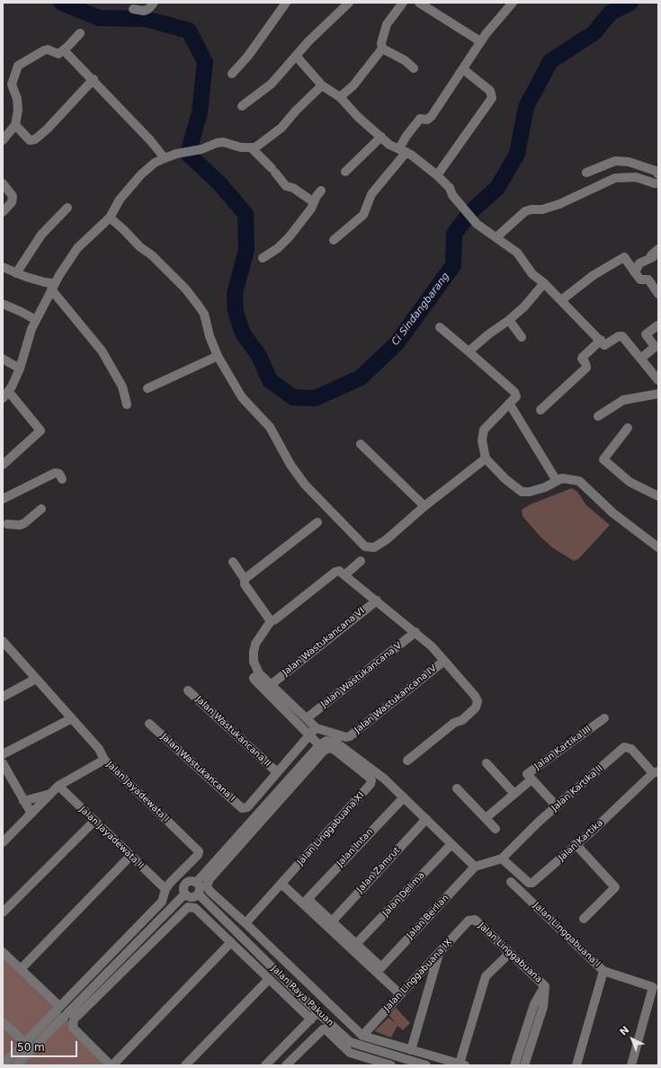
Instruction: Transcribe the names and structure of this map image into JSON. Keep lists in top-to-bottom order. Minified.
{"streets":{"street":["Jalan Wastukancana VI","Jalan Wastukancana V","Jalan Wastukancana IV","Jalan Wastukancana II","Jalan Kartika III","Jalan Wastukancana I","Jalan Kartika II","Jalan Jayadewata I","Jalan Linggabuana XI","Jalan Jayadewata II","Jalan Kartika","Jalan Intan","Jalan Zamrut","Jalan Delima","Jalan Berlian","Jalan Linggabuana I","Jalan Linggabuana","Jalan Linggabuana IX","Jalan Raya Pakuan"]},"crossings":[["Jalan Wastukancana II","Jalan Wastukancana I"],["Jalan Kartika III","Jalan Kartika II"],["Jalan Kartika II","Jalan Kartika"],["Jalan Jayadewata I","Jalan Jayadewata II"],["Jalan Jayadewata II","Jalan Raya Pakuan"],["Jalan Intan","Jalan Zamrut"],["Jalan Delima","Jalan Berlian"],["Jalan Linggabuana","Jalan Linggabuana IX"]],"water":["Ci Sindangbarang"],"scale_bar":"50 m","north":"top left"}
